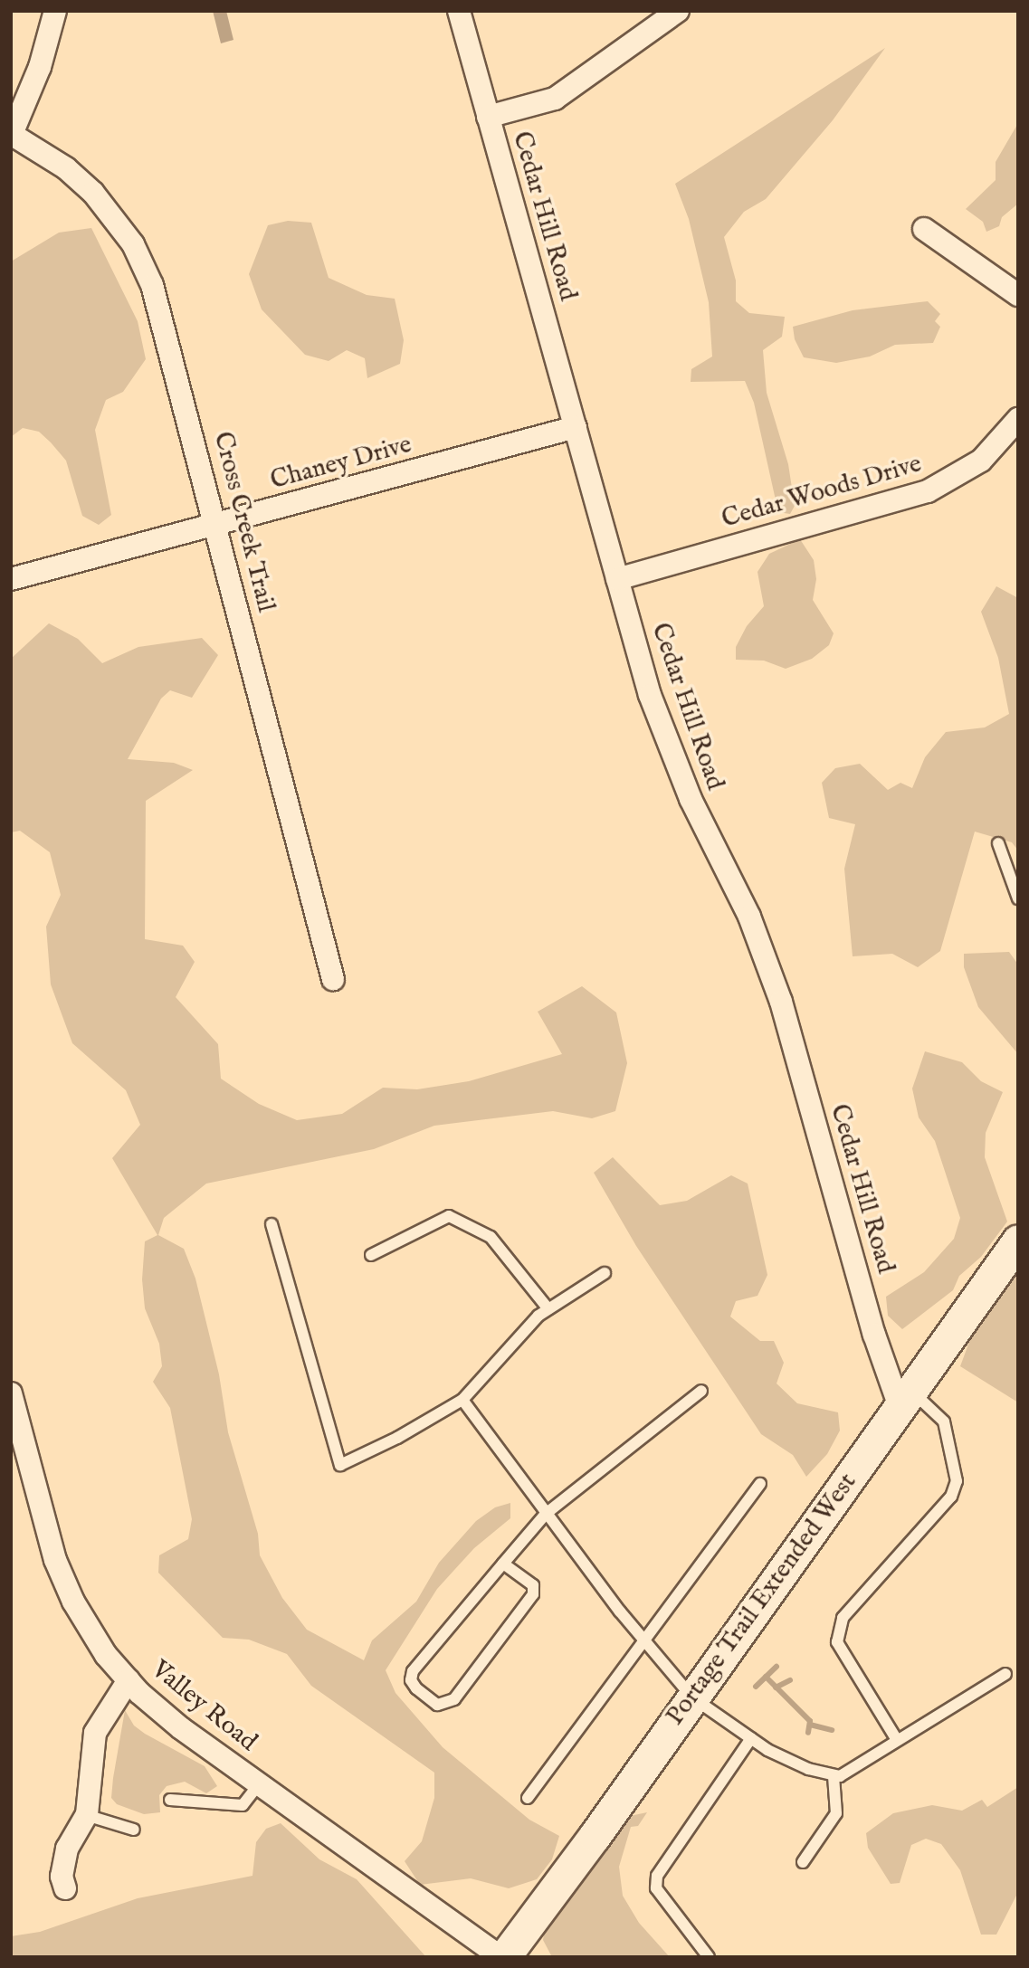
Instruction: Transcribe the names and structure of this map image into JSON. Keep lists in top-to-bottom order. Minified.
{"streets":{"main road":["Portage Trail Extended West"],"street":["Cedar Hill Road","Chaney Drive","Cedar Woods Drive","Cross Creek Trail","Valley Road"]},"crossings":[["Cedar Hill Road","Chaney Drive"],["Cedar Hill Road","Cedar Woods Drive"],["Cedar Hill Road","Portage Trail Extended West"],["Chaney Drive","Cross Creek Trail"],["Portage Trail Extended West","Valley Road"]]}
